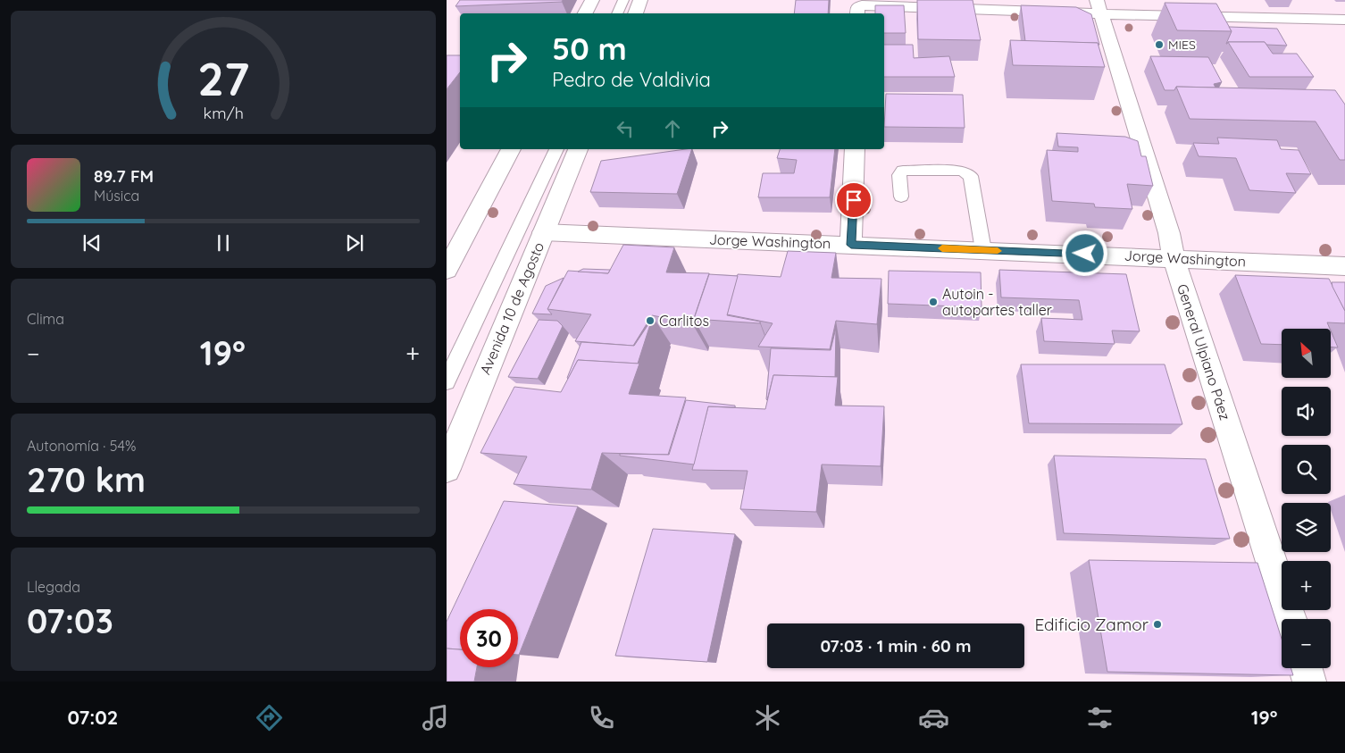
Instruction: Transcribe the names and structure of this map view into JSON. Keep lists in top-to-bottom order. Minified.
{"streets":{"street":["Jorge Washington","Avenida 10 de Agosto","General Ulpiano Páez"]},"crossings":[["Jorge Washington","Avenida 10 de Agosto"],["Jorge Washington","General Ulpiano Páez"]],"places":["MIES","Autoin - autopartes taller","Carlitos","Edificio Zamor"],"north":"top left","page":{"turn":["50 m","Pedro de Valdivia"],"song":["89.7 FM","Música"],"tile":["Clima",["Autonomía · 54%","270 km"],["Llegada","07:03"]],"map_buttons":["+","−"],"heat":["−","19°","+"],"limit":"30","trip":"07:03 · 1 min · 60 m","tabs":["07:02","19°"],"gauge":["27","km/h"]}}
